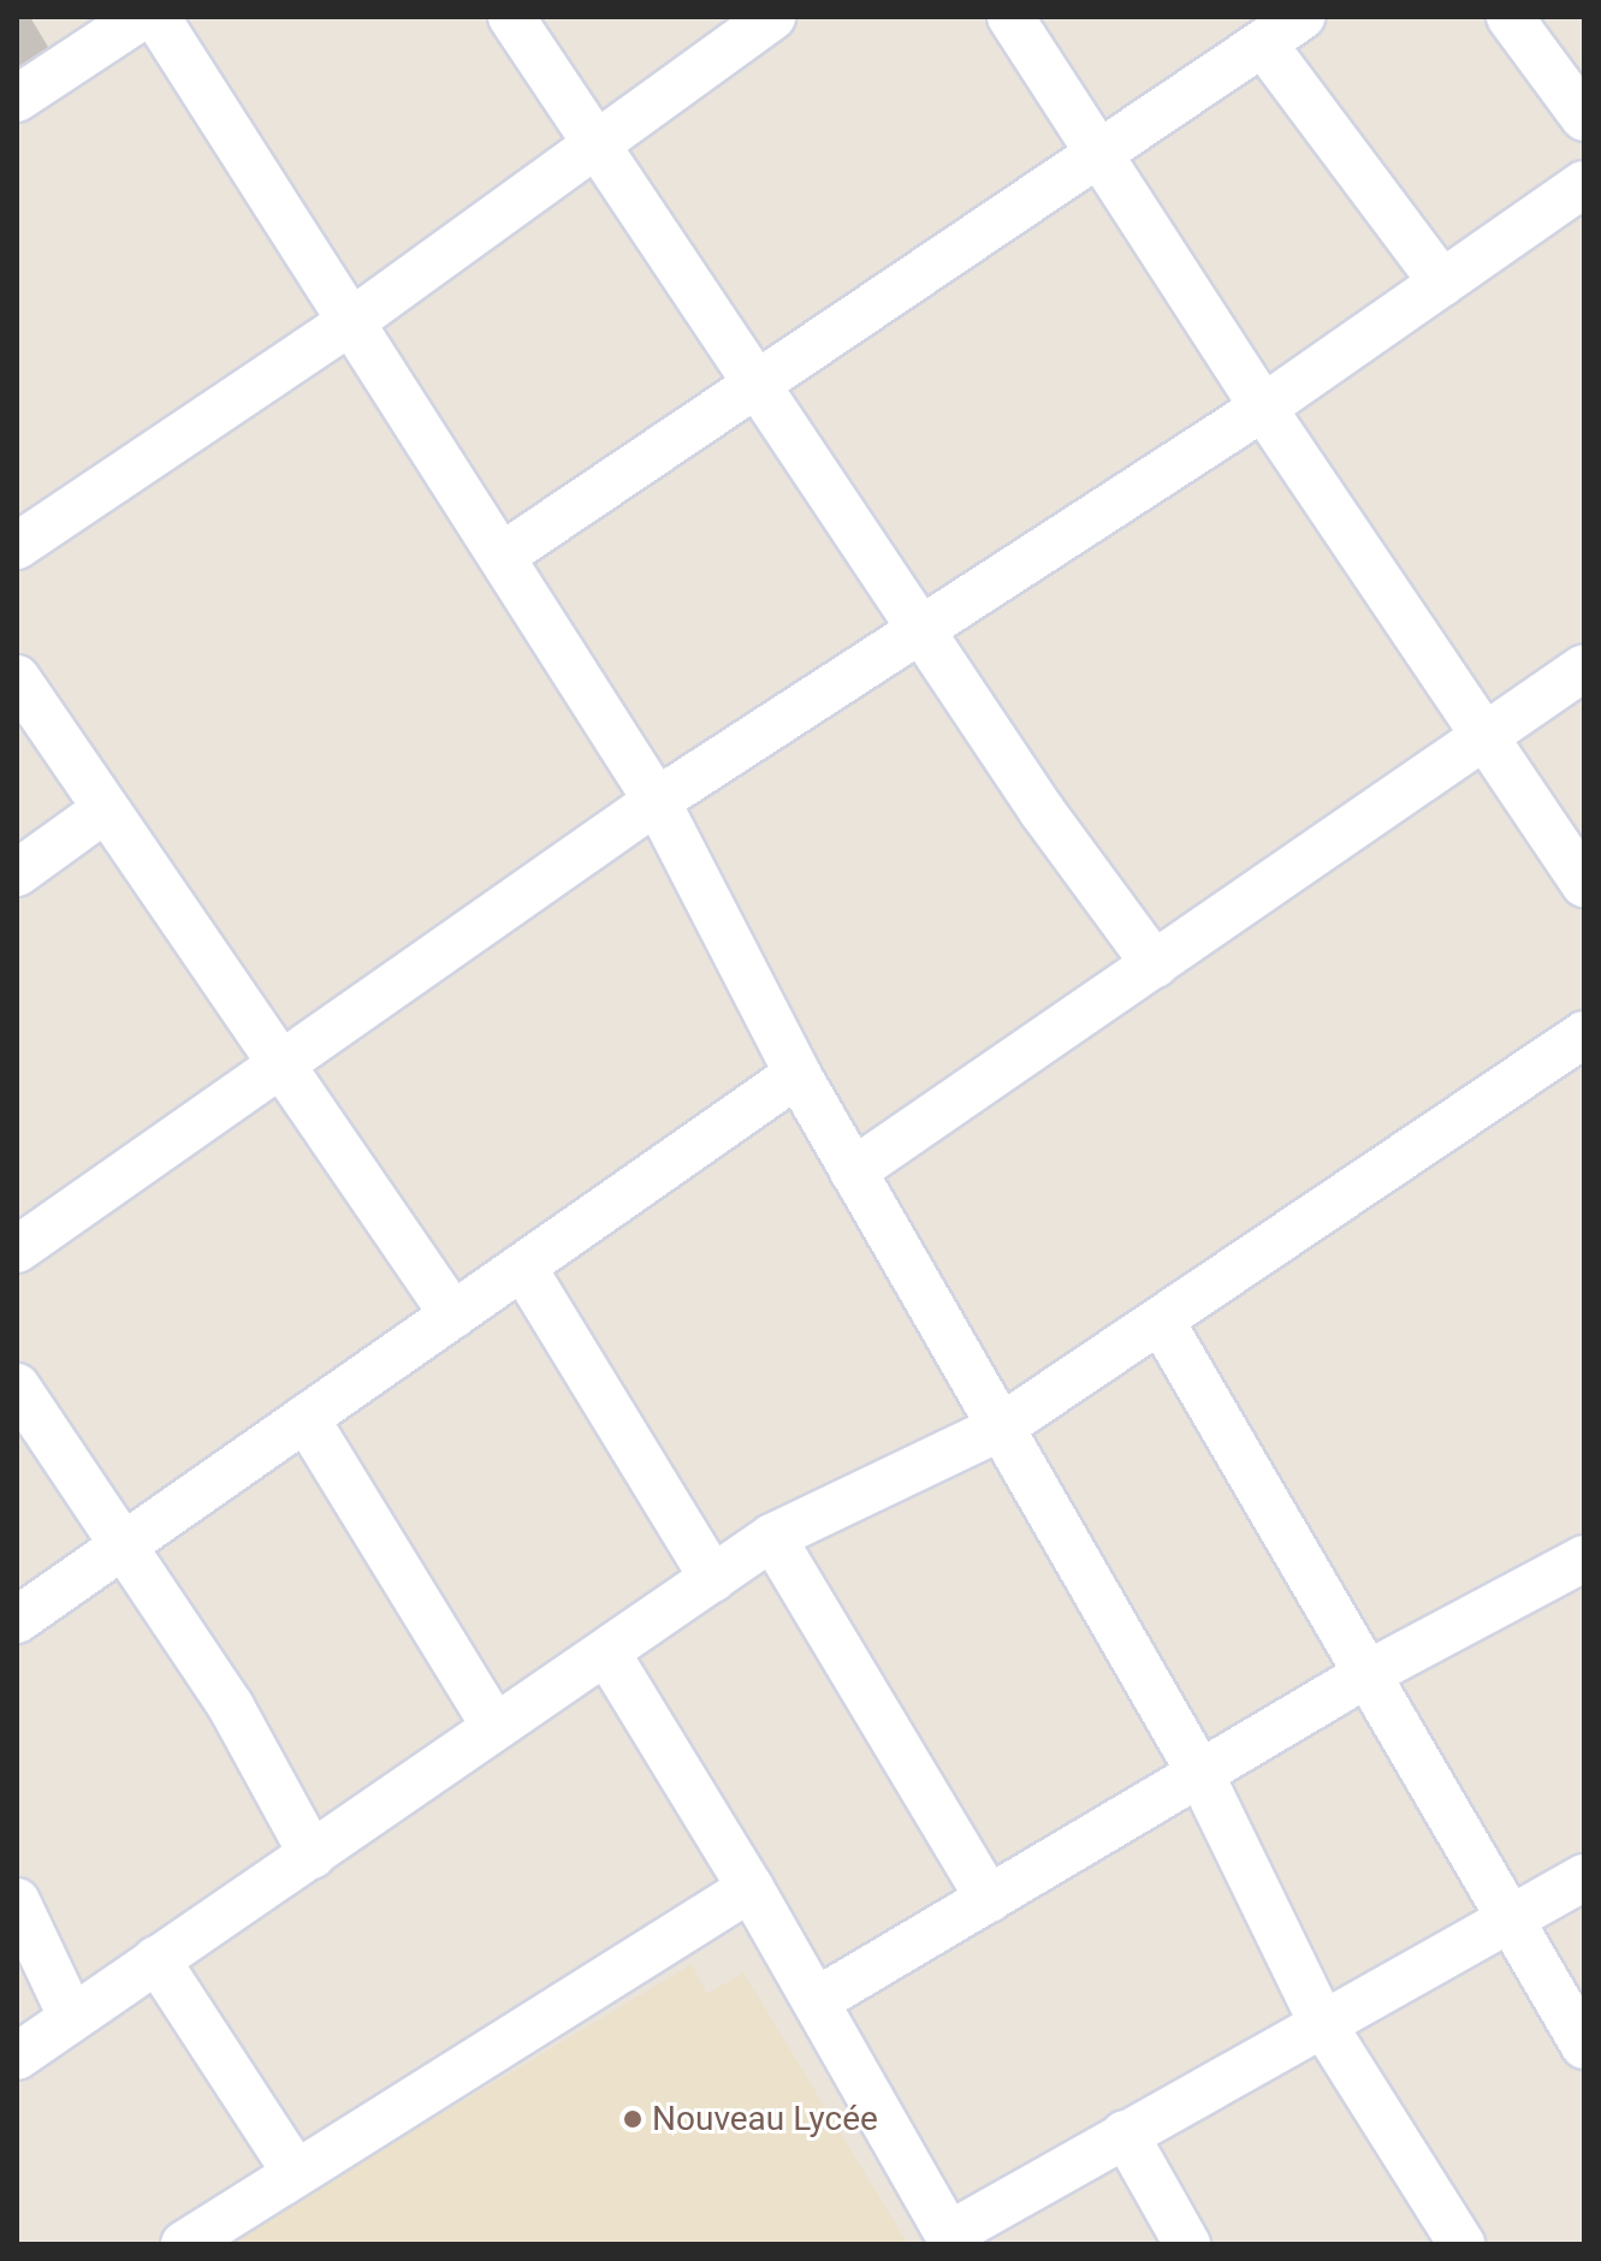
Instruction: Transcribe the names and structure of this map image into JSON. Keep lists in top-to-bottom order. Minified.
{"places":["Nouveau Lycée"]}
